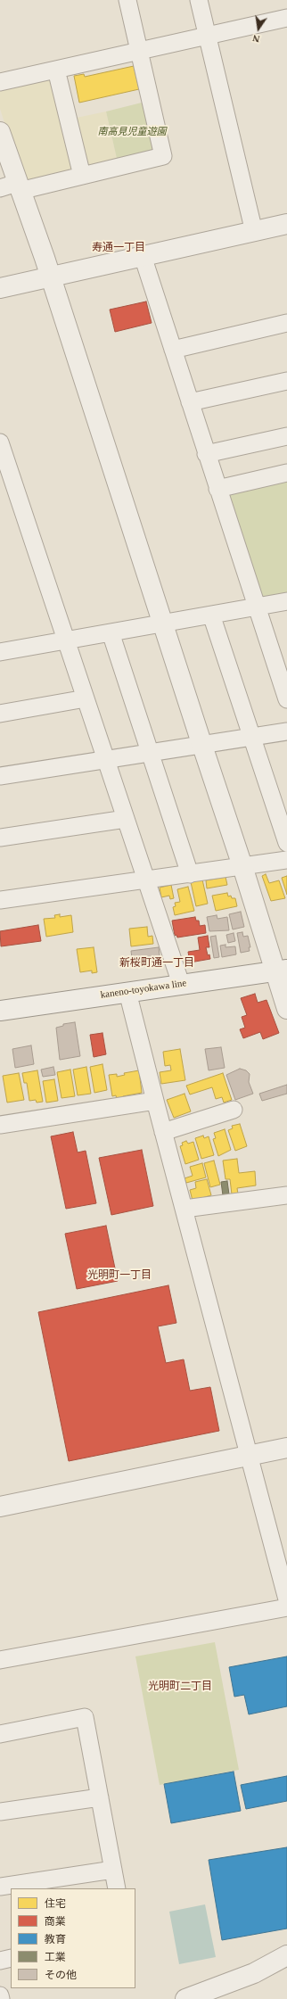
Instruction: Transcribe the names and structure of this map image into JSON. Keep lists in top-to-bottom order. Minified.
{"streets":{"street":["kaneno-toyokawa line"]},"districts":["寿通一丁目","新桜町通一丁目","光明町一丁目","光明町二丁目"],"parks":["南高見児童遊園"],"legend":["住宅","商業","教育","工業","その他"],"north":"bottom"}
